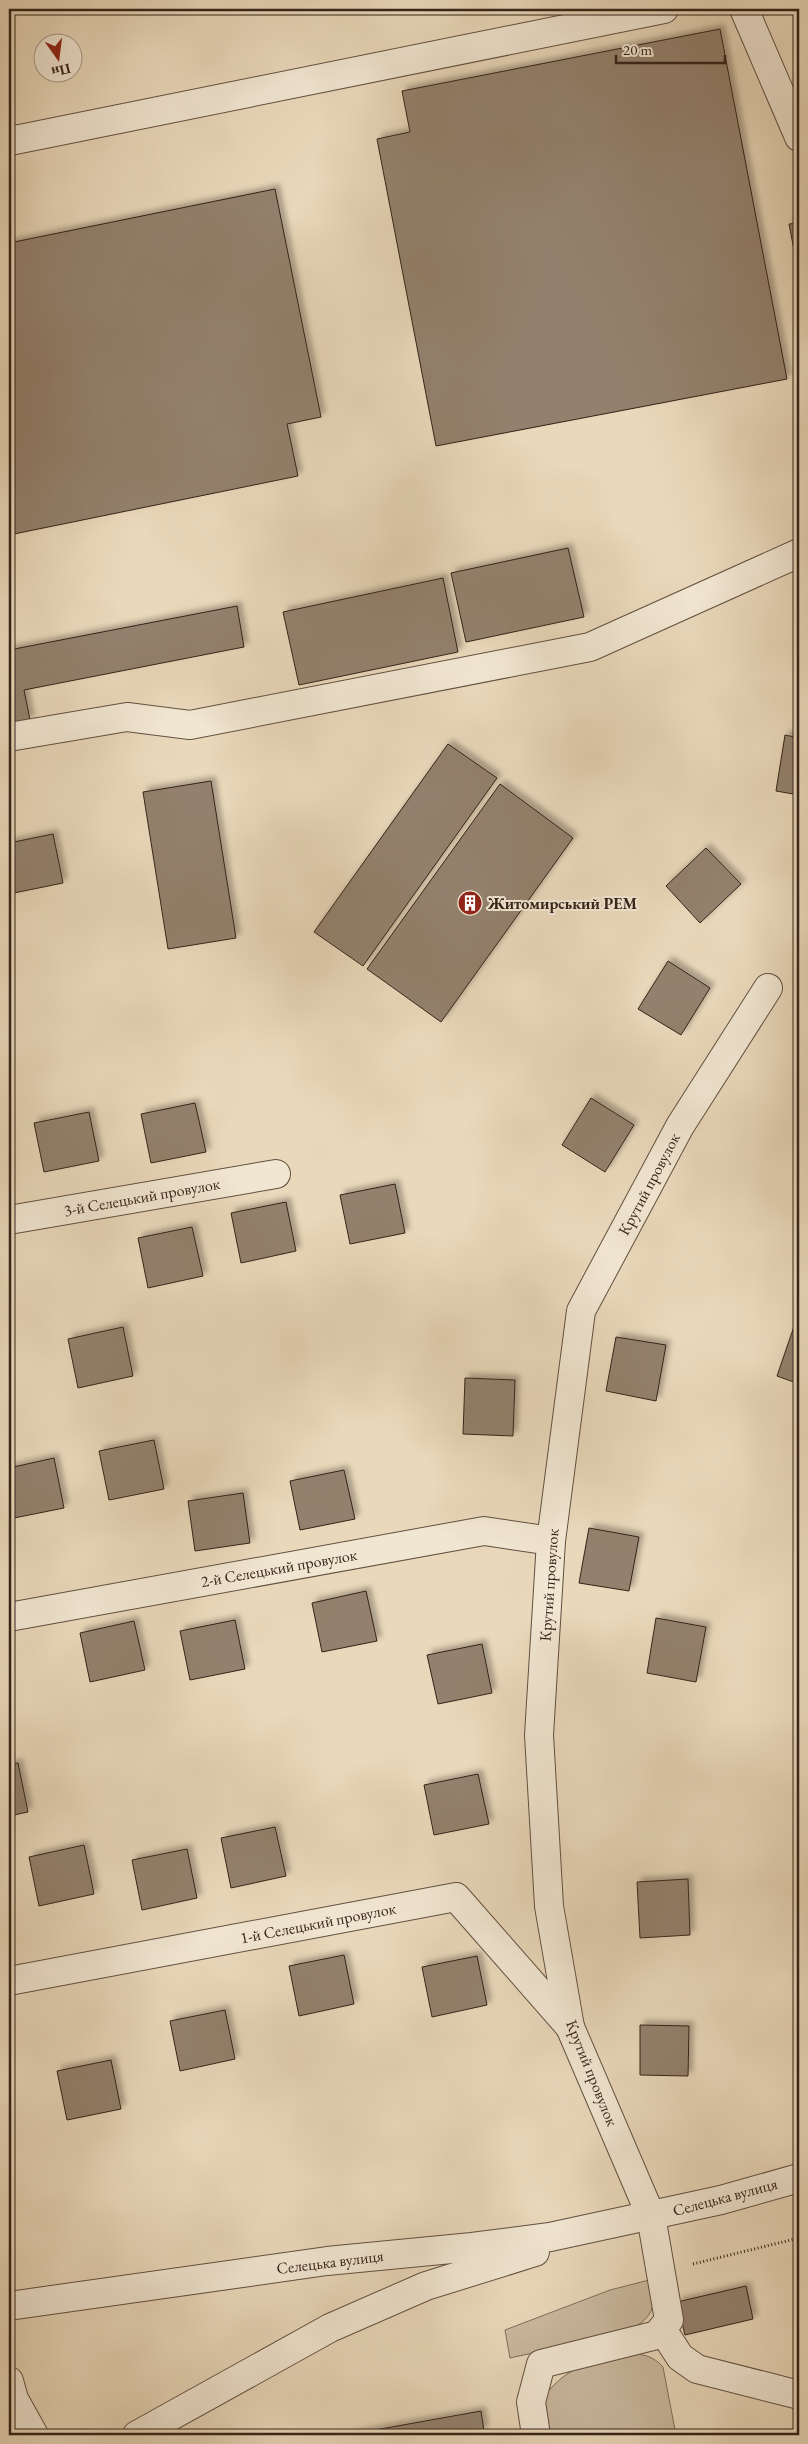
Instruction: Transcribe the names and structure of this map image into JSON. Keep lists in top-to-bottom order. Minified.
{"streets":{"street":["Крутий провулок","3-й Селецький провулок","2-й Селецький провулок","1-й Селецький провулок","Селецька вулиця"]},"crossings":[["Крутий провулок","2-й Селецький провулок"],["Крутий провулок","1-й Селецький провулок"],["Крутий провулок","Селецька вулиця"]],"places":{"building":["Житомирський РЕМ"]},"scale_bar":"20 m","north":"bottom"}
